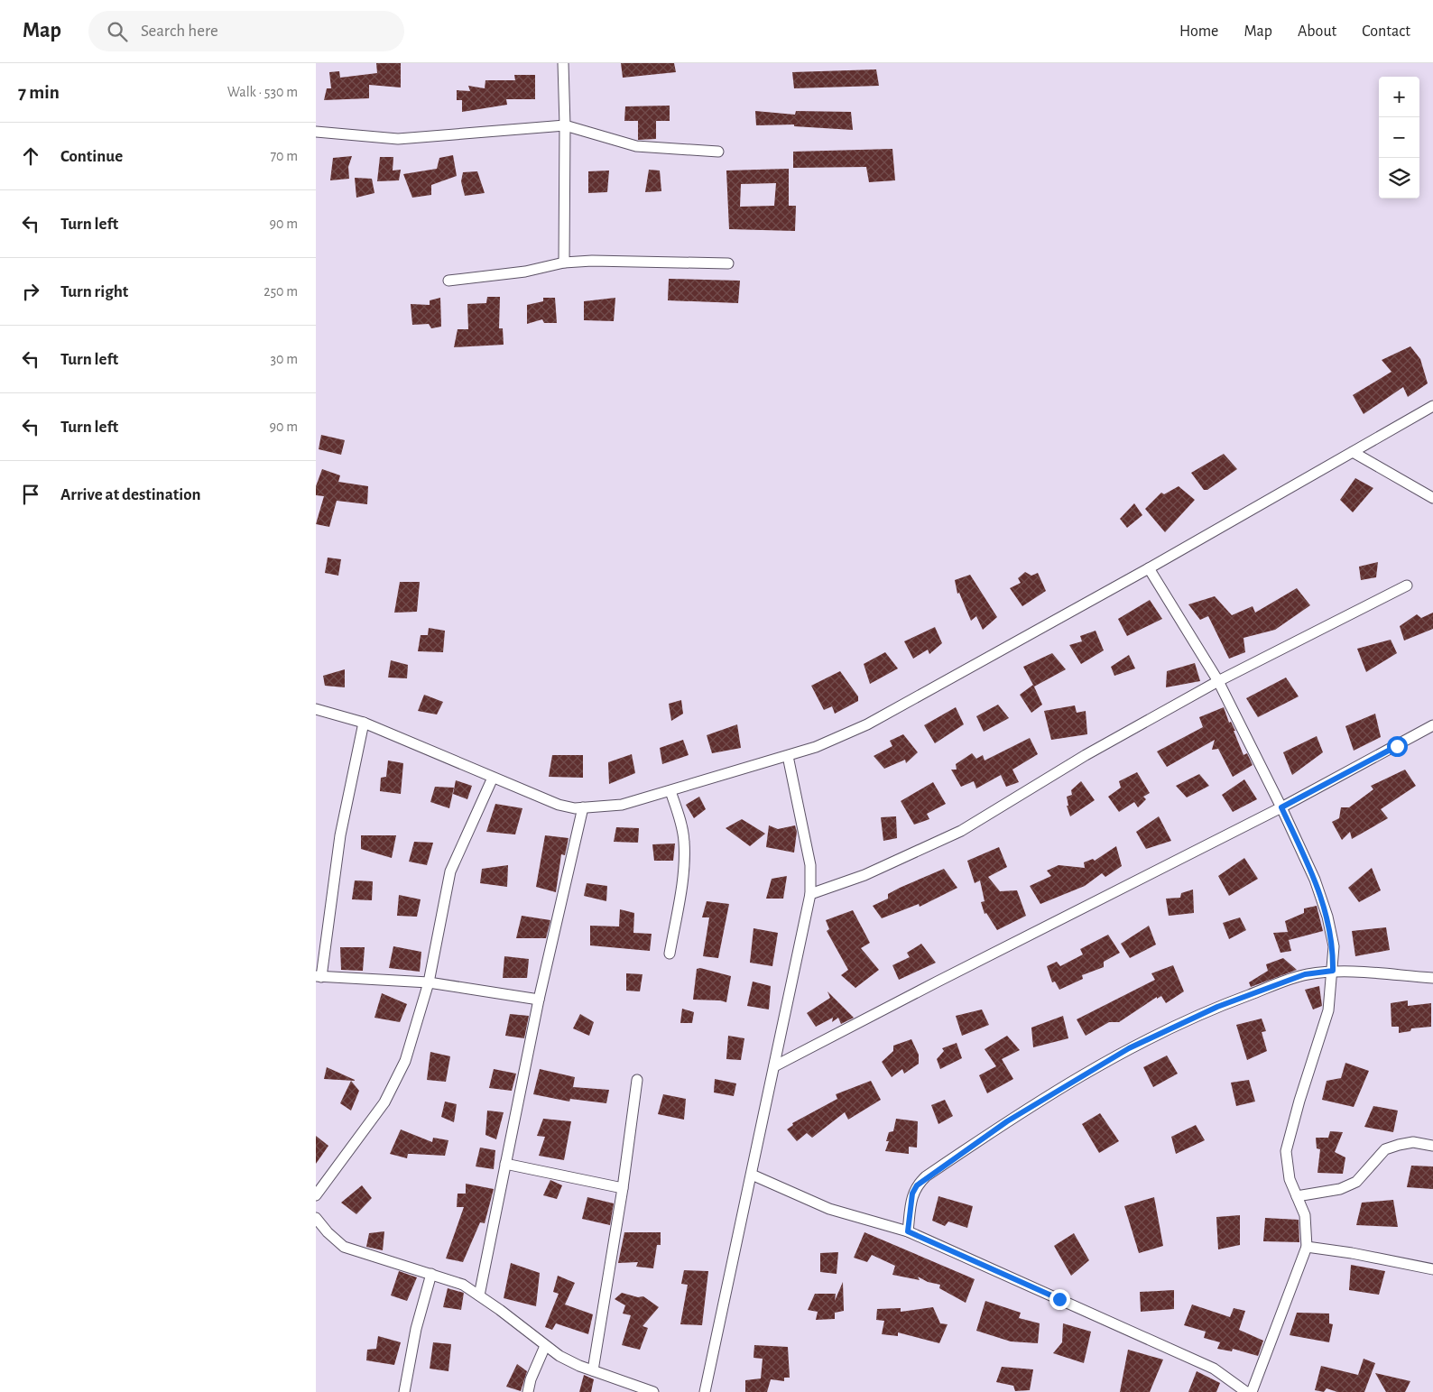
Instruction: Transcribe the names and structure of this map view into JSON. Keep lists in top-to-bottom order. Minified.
{"page":{"header":"Map","search":"Search here","nav":["Home","Map","About","Contact"],"heading":["7 min","Walk · 530 m"],"map_buttons":["+","−"],"list":[["Continue","70 m"],["Turn left","90 m"],["Turn right","250 m"],["Turn left","30 m"],["Turn left","90 m"],"Arrive at destination"]}}
